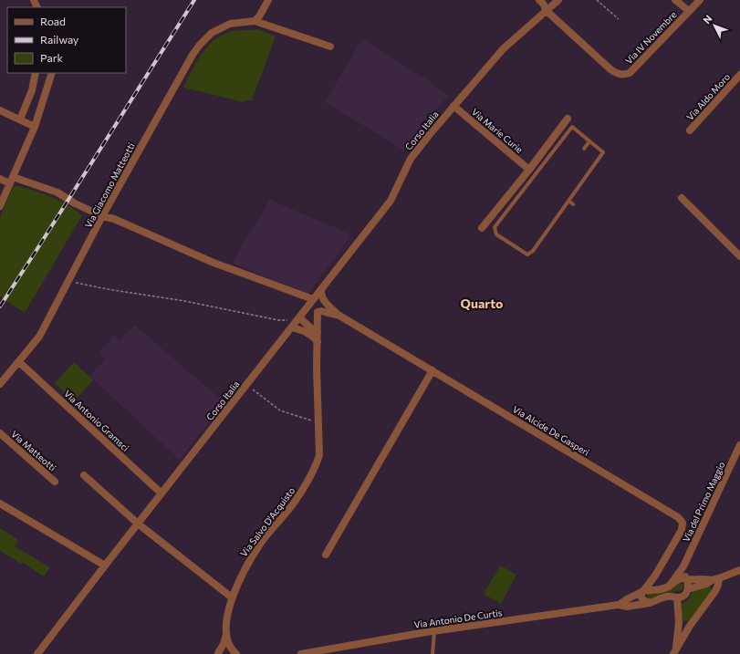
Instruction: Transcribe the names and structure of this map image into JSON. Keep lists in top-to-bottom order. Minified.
{"streets":{"street":["Via IV Novembre","Via Aldo Moro","Corso Italia","Via Marie Curie","Via Giacomo Matteotti","Via Antonio Gramsci","Via Alcide De Gasperi","Via Matteotti","Via del Primo Maggio","Via Salvo D'Acquisto","Via Antonio De Curtis"]},"crossings":[["Via IV Novembre","Corso Italia"],["Corso Italia","Via Marie Curie"],["Corso Italia","Via Antonio Gramsci"],["Corso Italia","Via Alcide De Gasperi"],["Corso Italia","Via Salvo D'Acquisto"],["Via Giacomo Matteotti","Via Antonio Gramsci"],["Via Alcide De Gasperi","Via Salvo D'Acquisto"],["Via Alcide De Gasperi","Via Antonio De Curtis"],["Via del Primo Maggio","Via Antonio De Curtis"]],"districts":["Quarto"],"legend":["Road","Railway","Park"],"north":"top left"}
